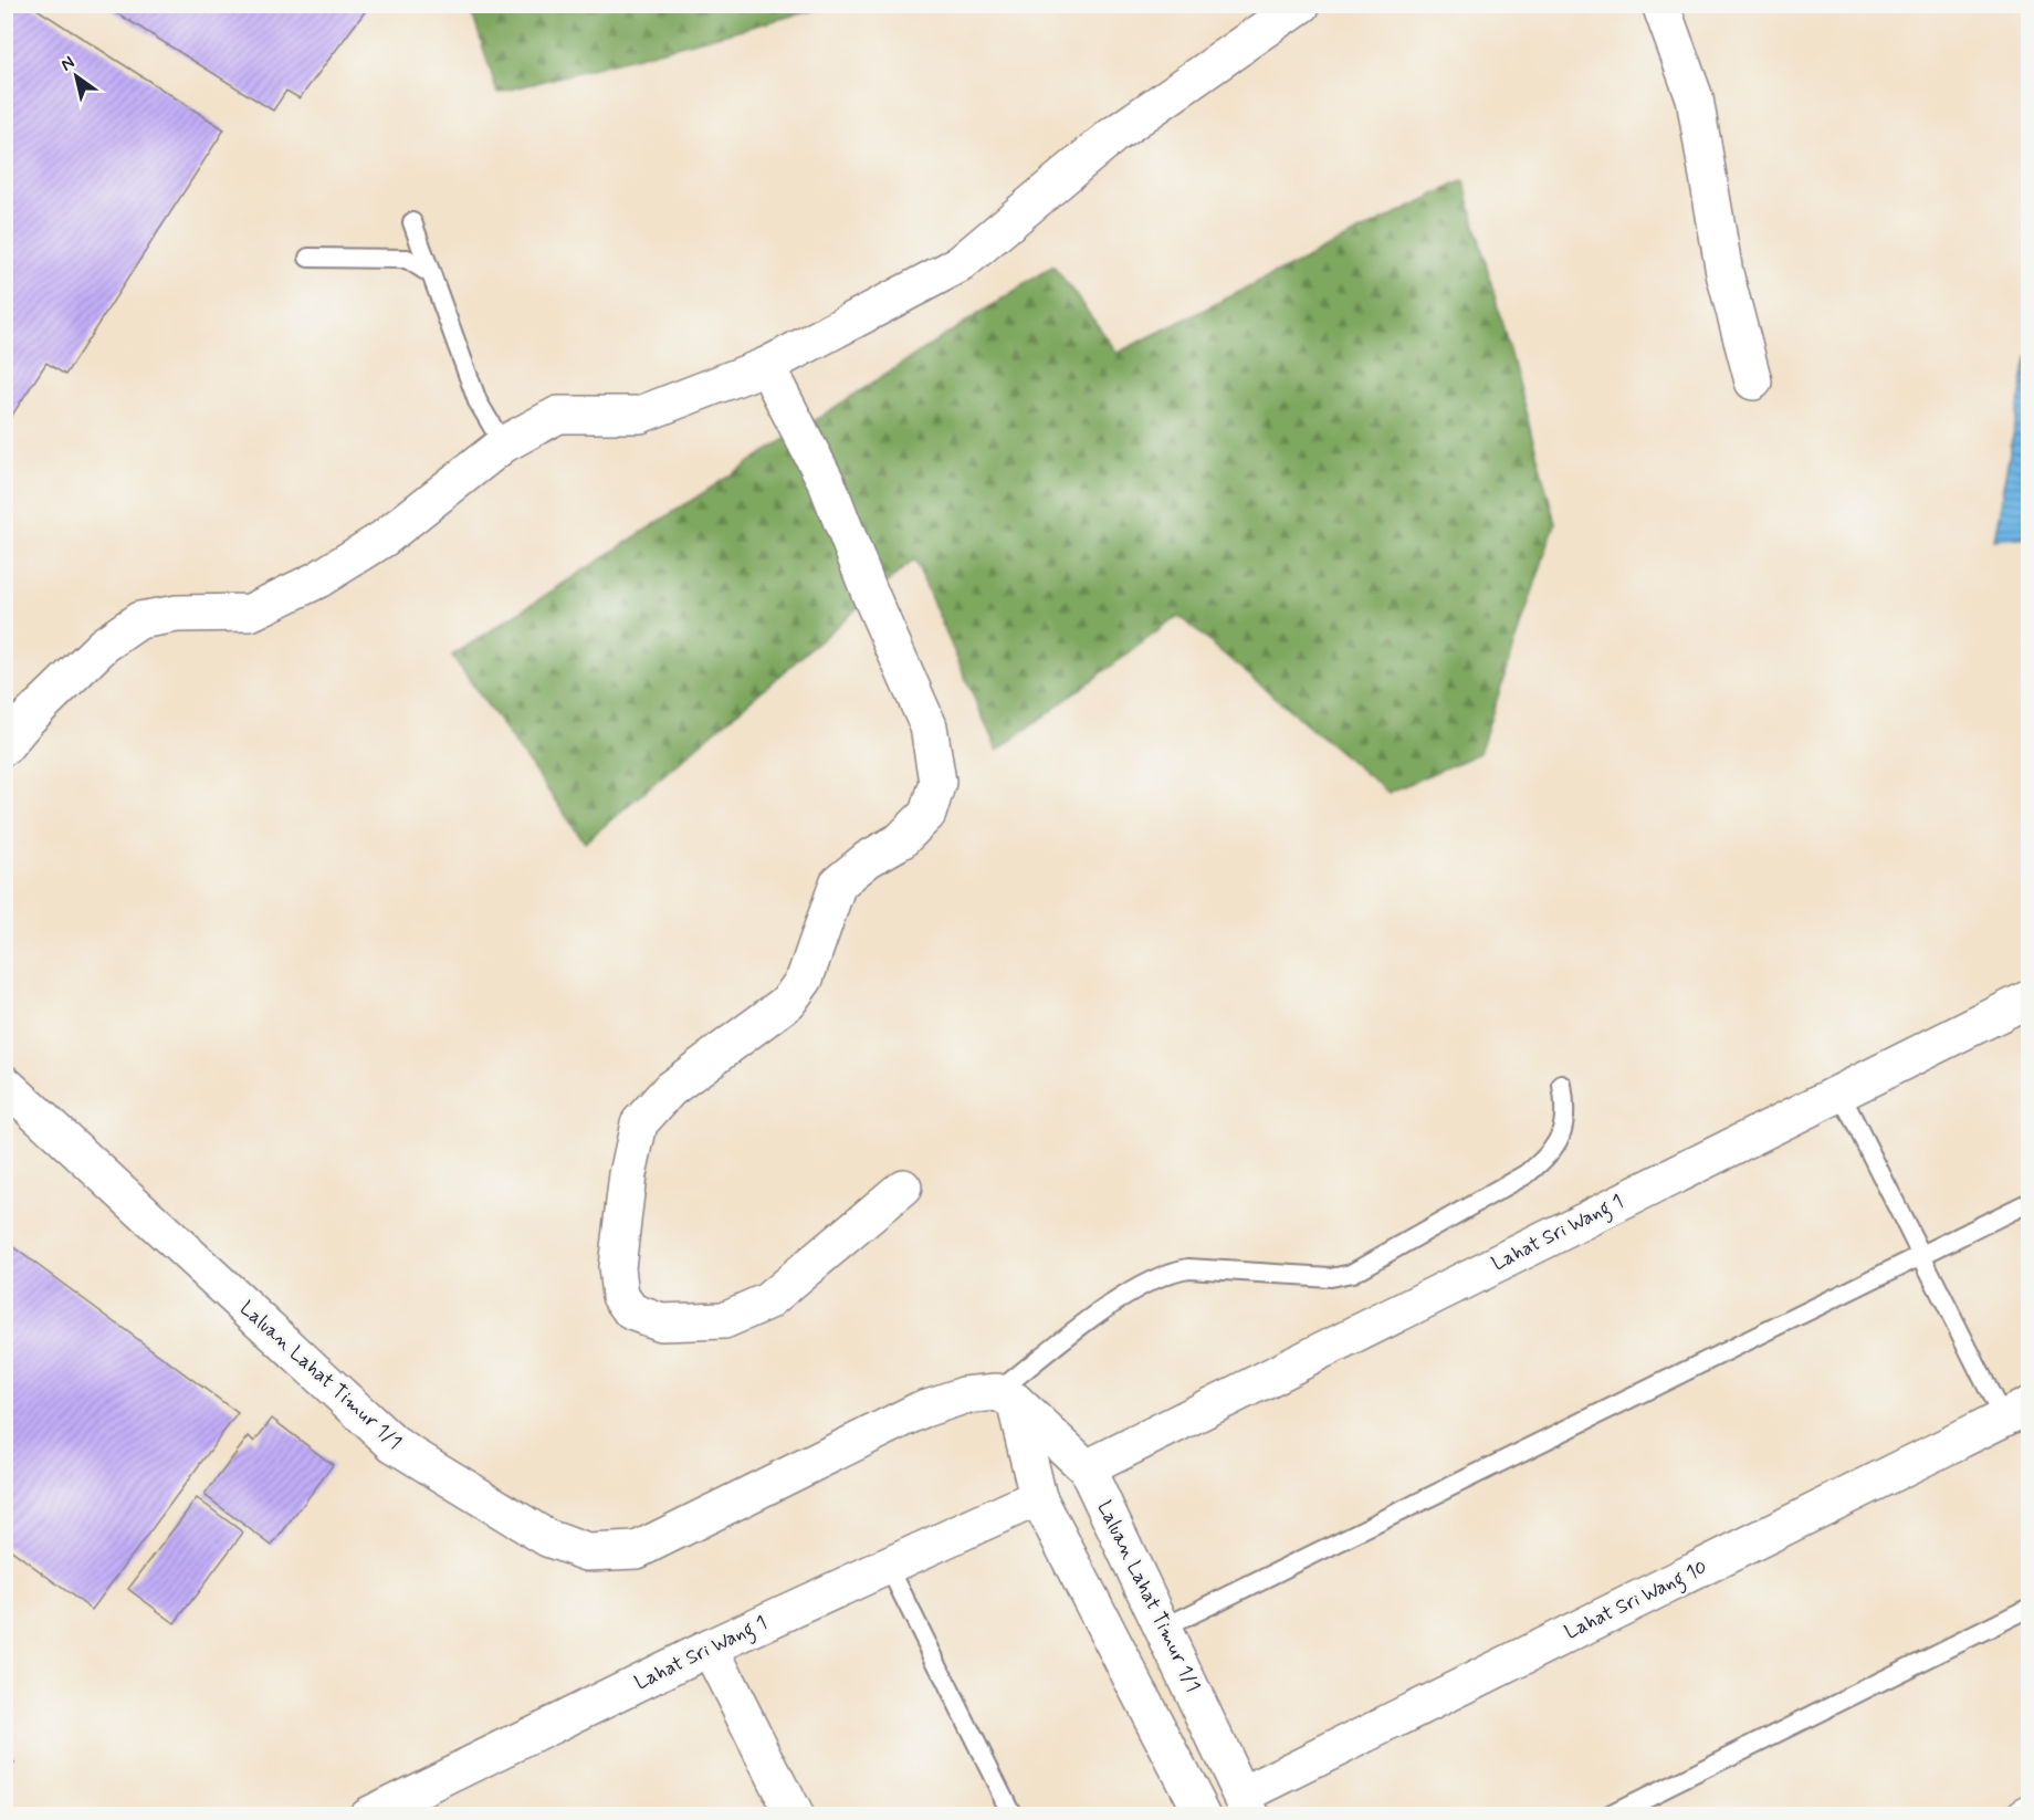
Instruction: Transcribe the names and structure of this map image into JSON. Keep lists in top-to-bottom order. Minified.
{"streets":{"street":["Lahat Sri Wang 1","Laluan Lahat Timur 1/1","Lahat Sri Wang 10"]},"crossings":[["Lahat Sri Wang 1","Laluan Lahat Timur 1/1"],["Laluan Lahat Timur 1/1","Lahat Sri Wang 10"]],"north":"top left"}
